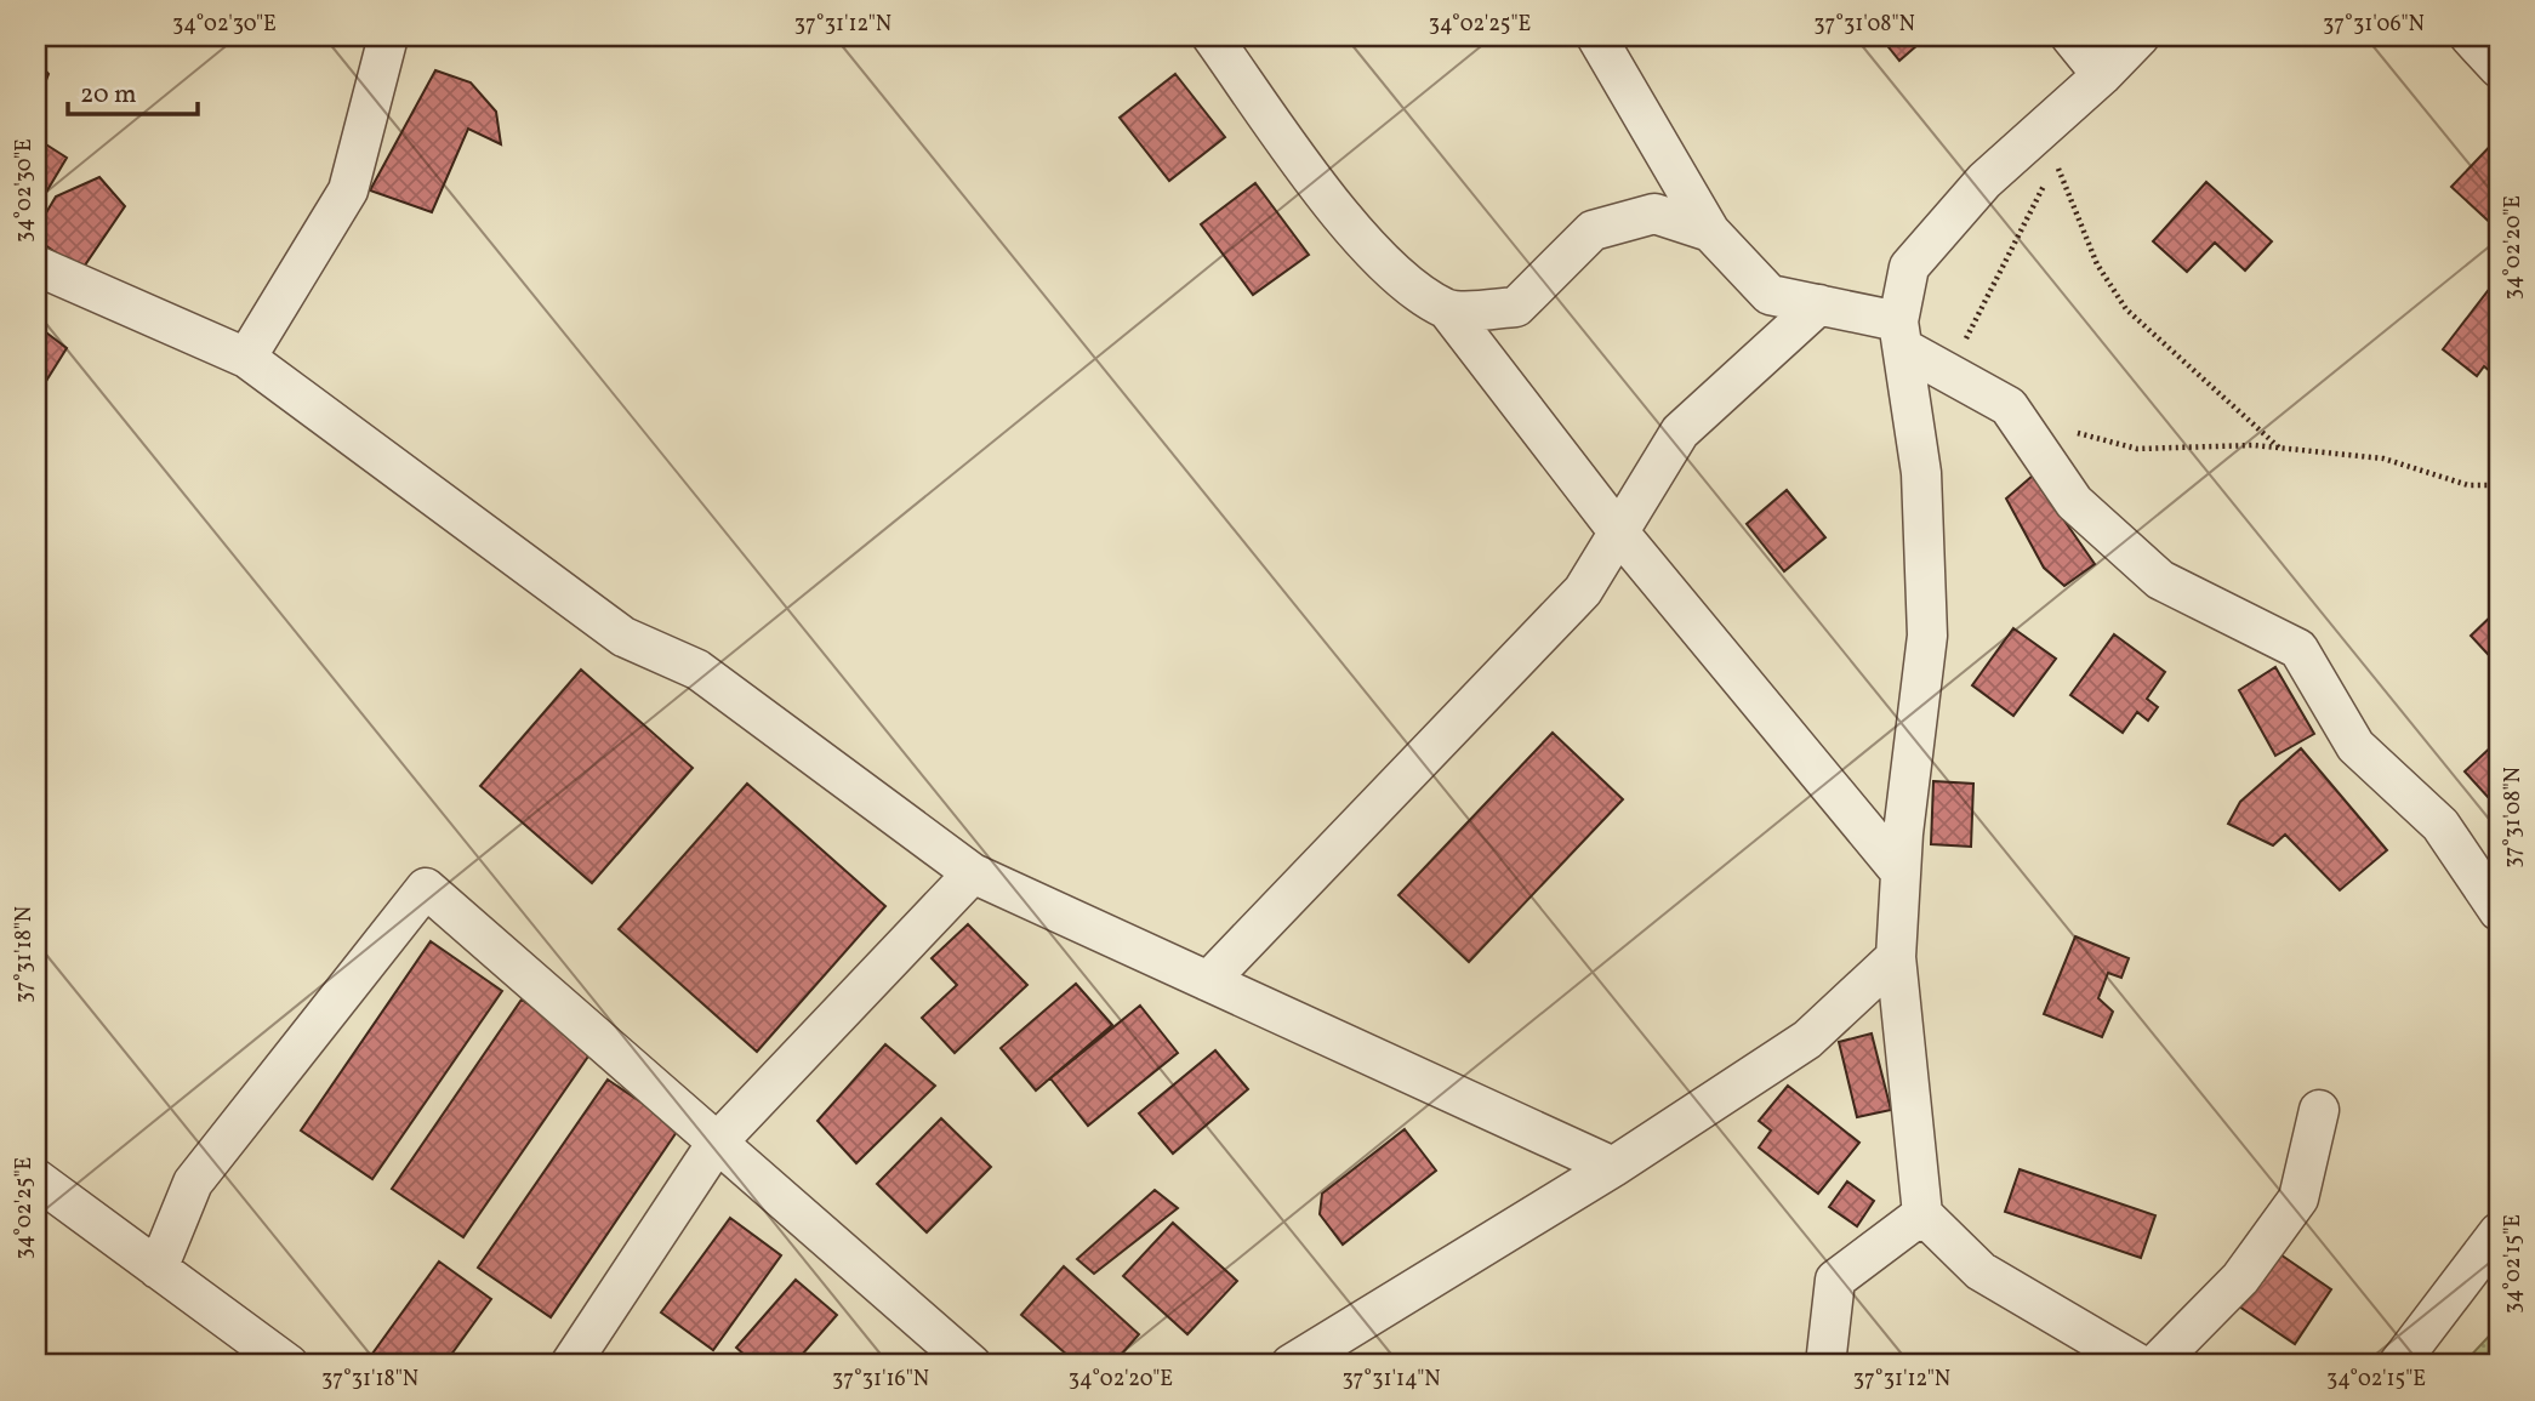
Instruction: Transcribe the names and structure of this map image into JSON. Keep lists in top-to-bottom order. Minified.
{"scale_bar":"20 m","coordinates":["34°02'30\"E","37°31'12\"N","34°02'25\"E","37°31'08\"N","37°31'06\"N","34°02'20\"E","37°31'18\"N","34°02'15\"E","37°31'16\"N","37°31'14\"N"]}
